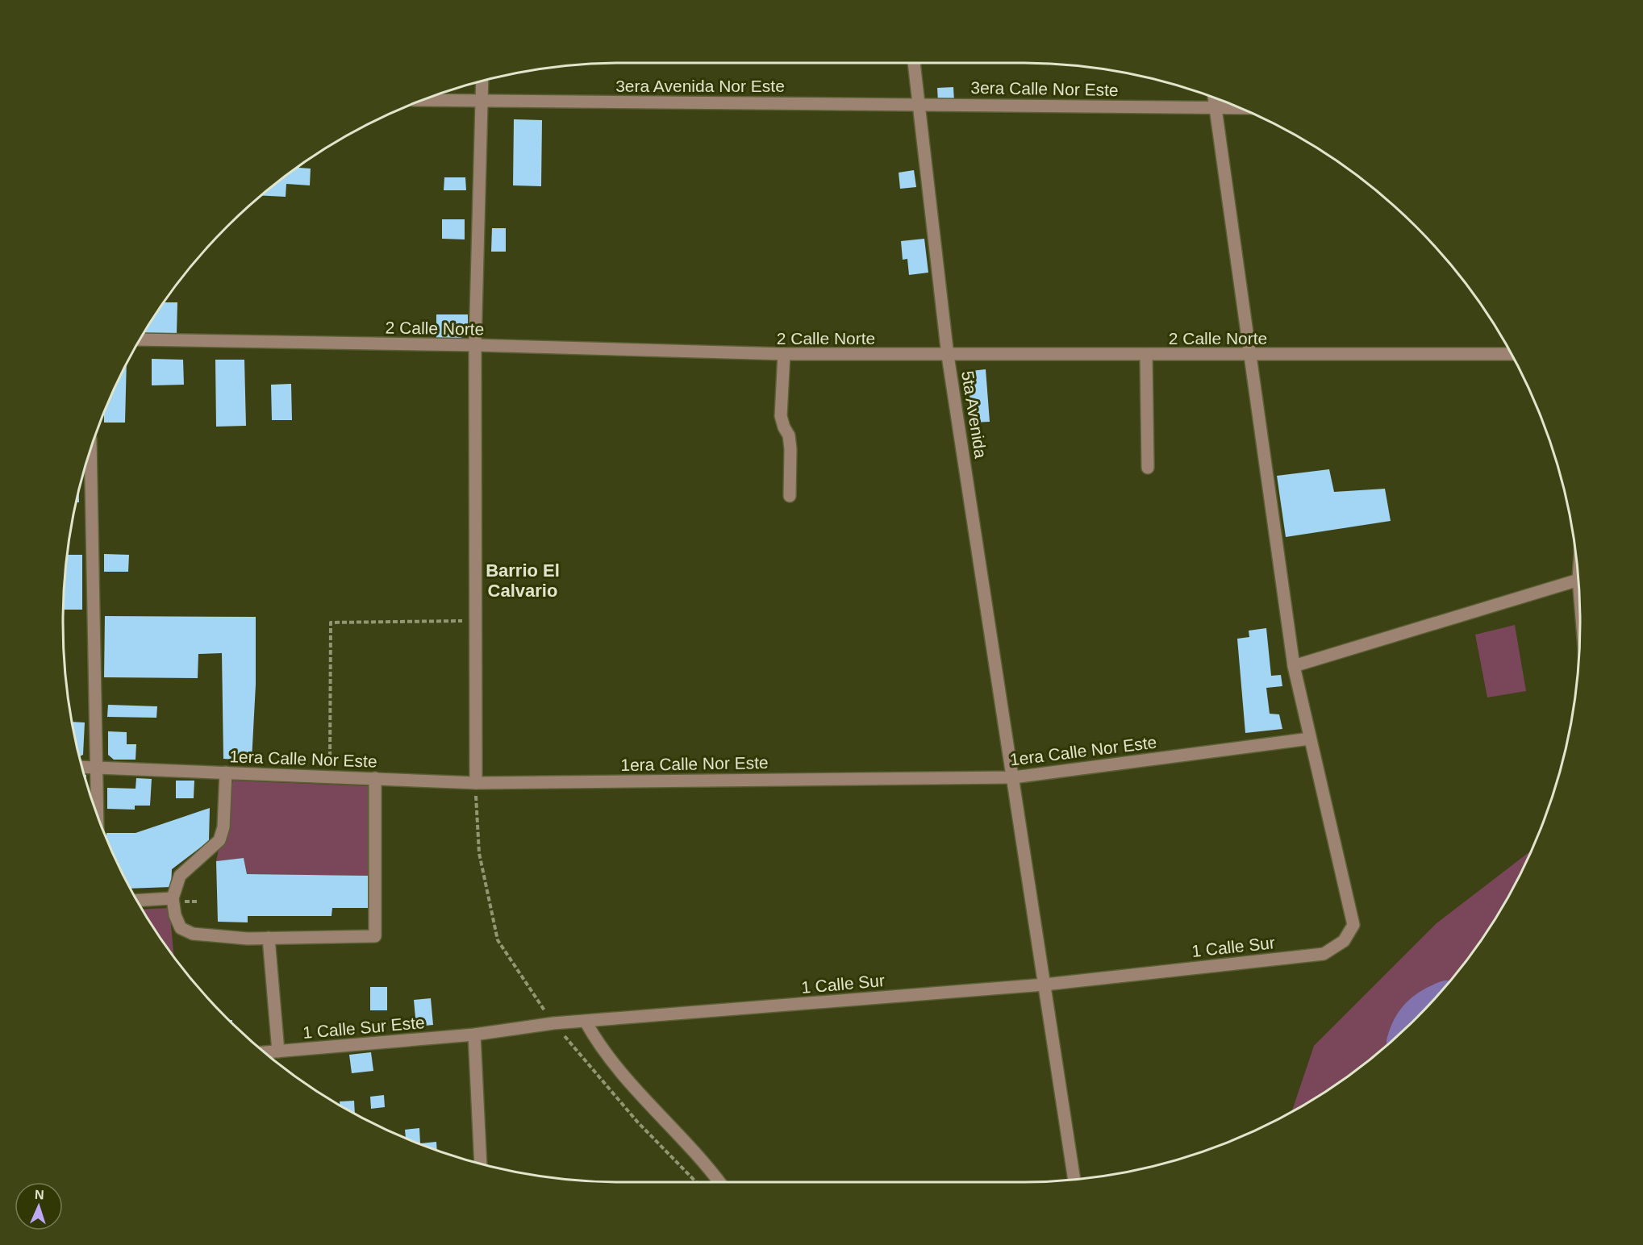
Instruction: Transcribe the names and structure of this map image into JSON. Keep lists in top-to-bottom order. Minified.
{"streets":{"street":["3era Avenida Nor Este","3era Calle Nor Este","2 Calle Norte","5ta Avenida","1era Calle Nor Este","1 Calle Sur","1 Calle Sur Este"]},"crossings":[["3era Avenida Nor Este","3era Calle Nor Este"],["3era Avenida Nor Este","5ta Avenida"],["3era Calle Nor Este","5ta Avenida"],["2 Calle Norte","5ta Avenida"],["5ta Avenida","1era Calle Nor Este"],["5ta Avenida","1 Calle Sur"],["1era Calle Nor Este","1 Calle Sur"],["1 Calle Sur","1 Calle Sur Este"]],"districts":["Barrio El Calvario"],"north":"top"}
